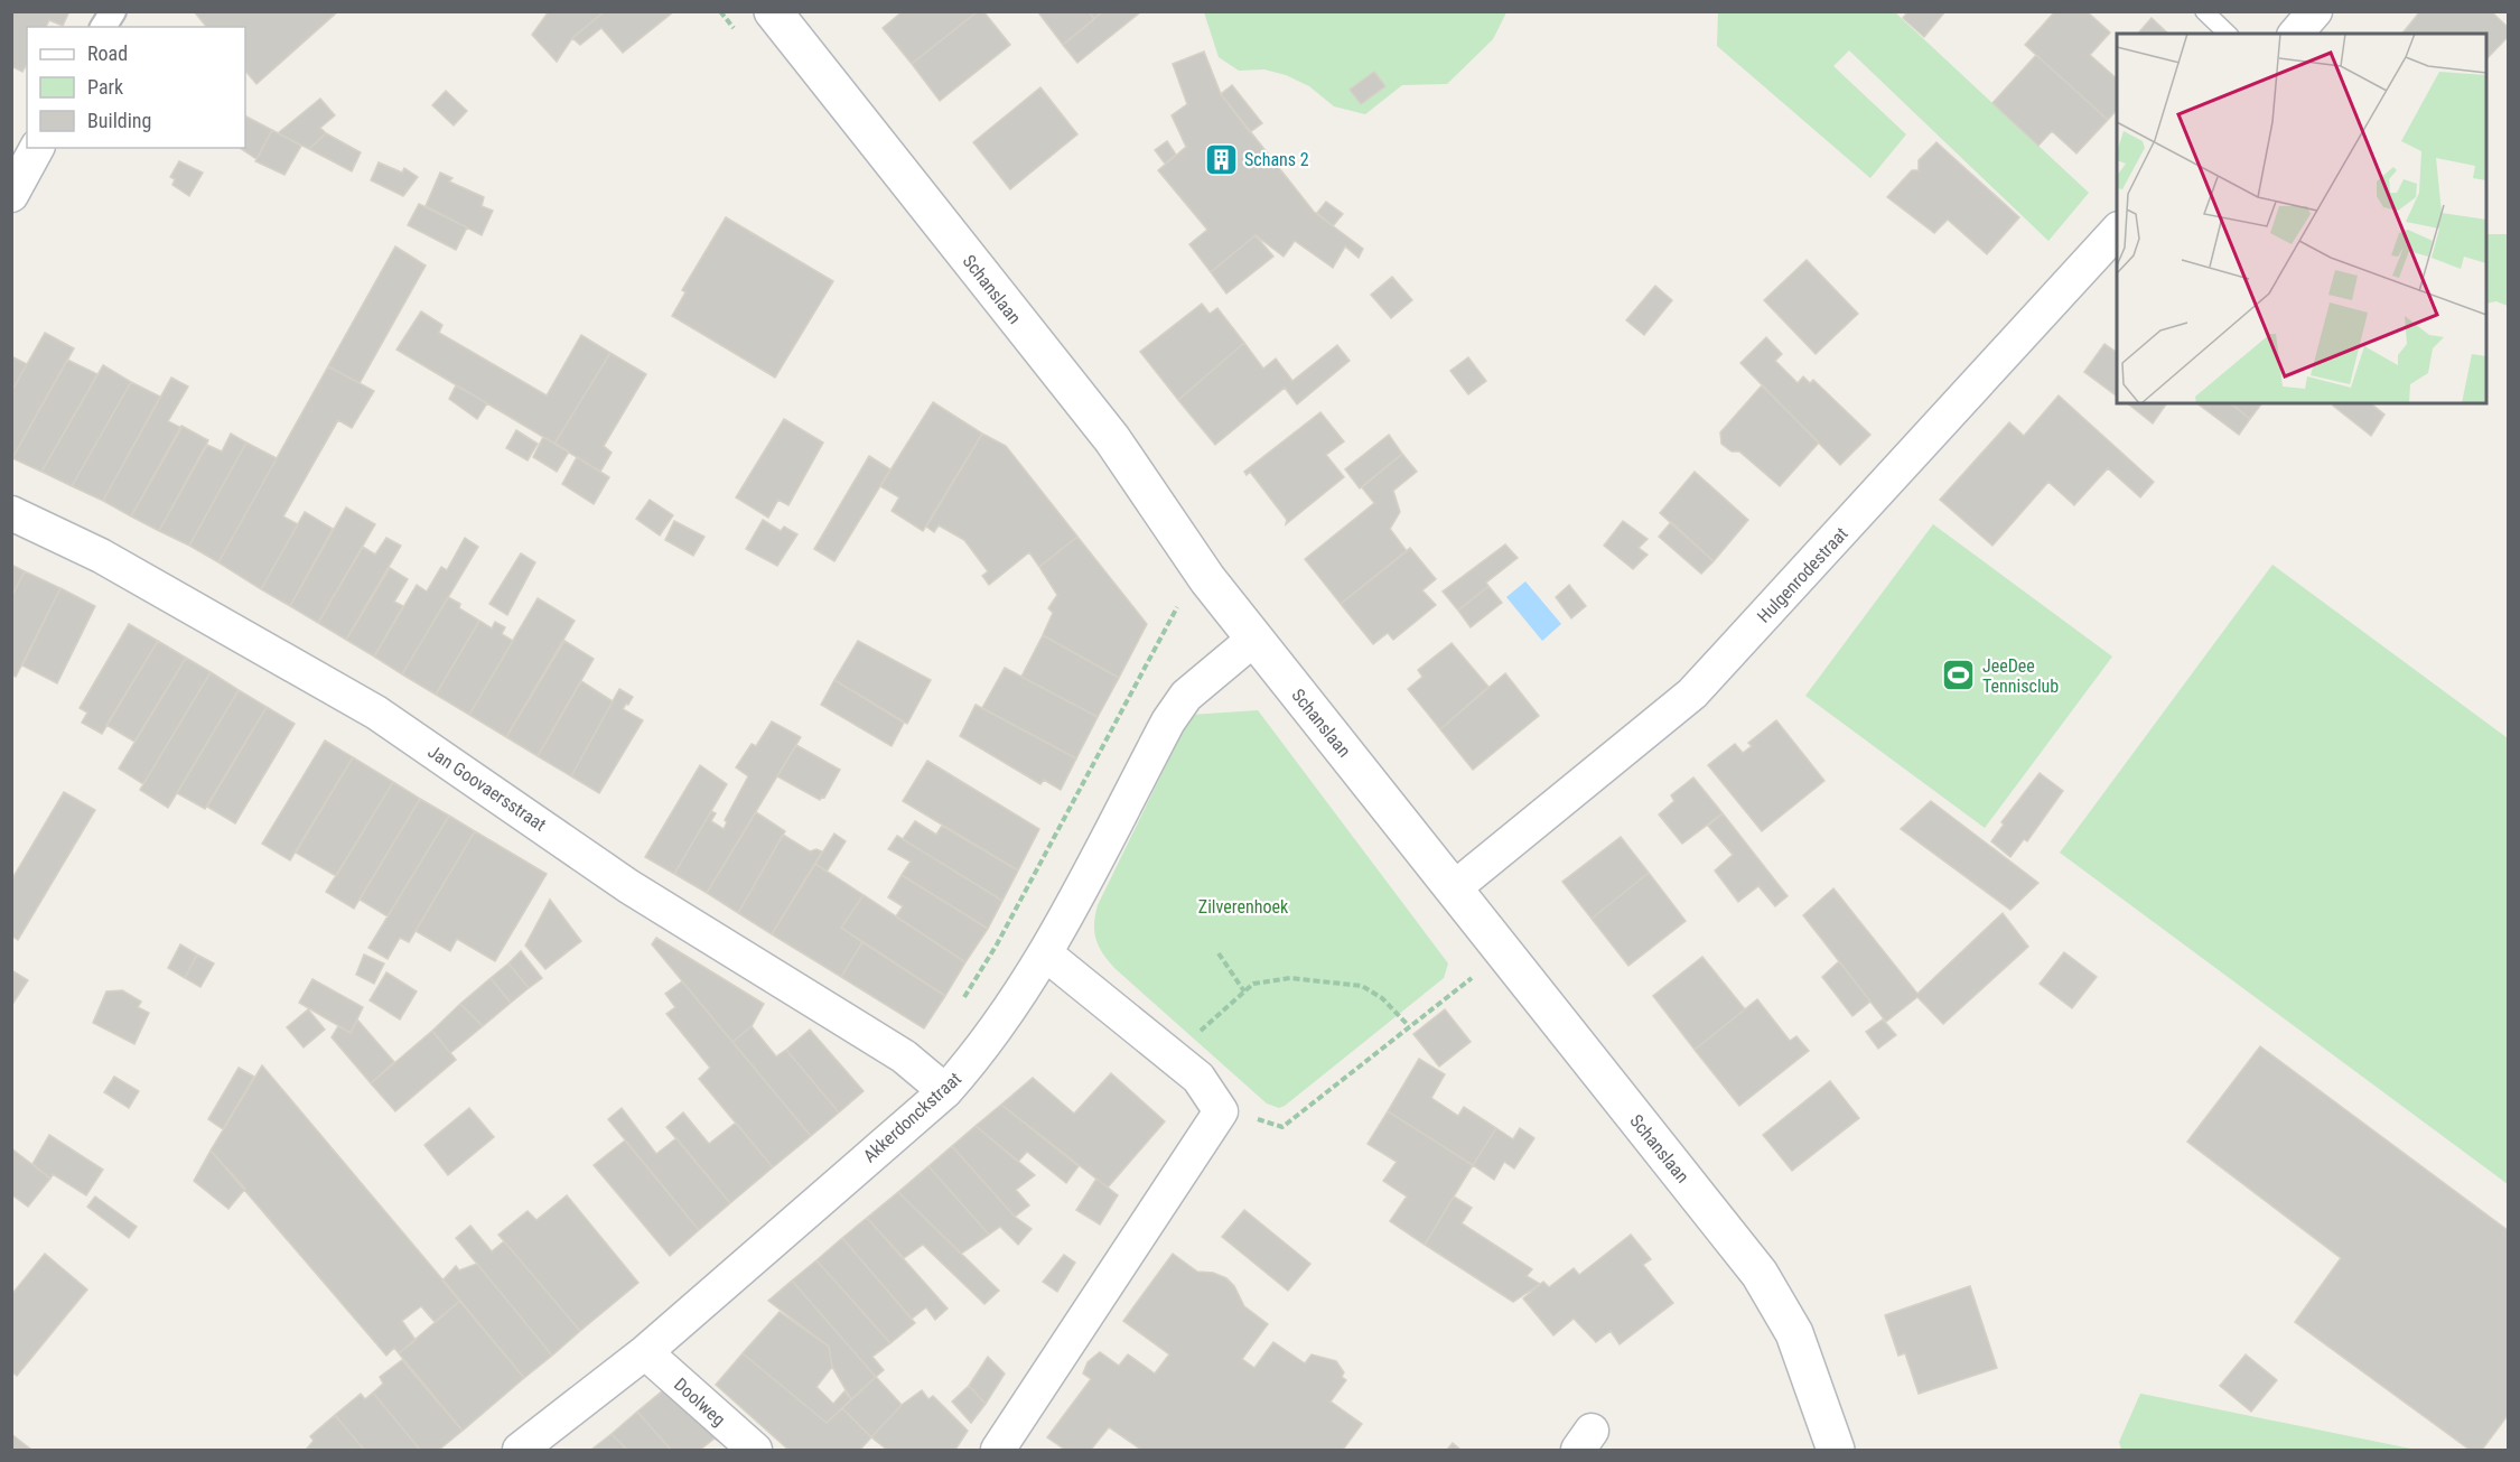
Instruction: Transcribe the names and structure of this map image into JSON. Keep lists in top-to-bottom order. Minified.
{"streets":{"street":["Schanslaan","Hulgenrodestraat","Jan Goovaersstraat","Akkerdonckstraat","Doolweg"]},"crossings":[["Schanslaan","Hulgenrodestraat"],["Schanslaan","Akkerdonckstraat"],["Jan Goovaersstraat","Akkerdonckstraat"],["Akkerdonckstraat","Doolweg"]],"parks":["Zilverenhoek"],"places":{"building":["Schans 2"],"sports":["JeeDee Tennisclub"]},"legend":["Road","Park","Building"]}
